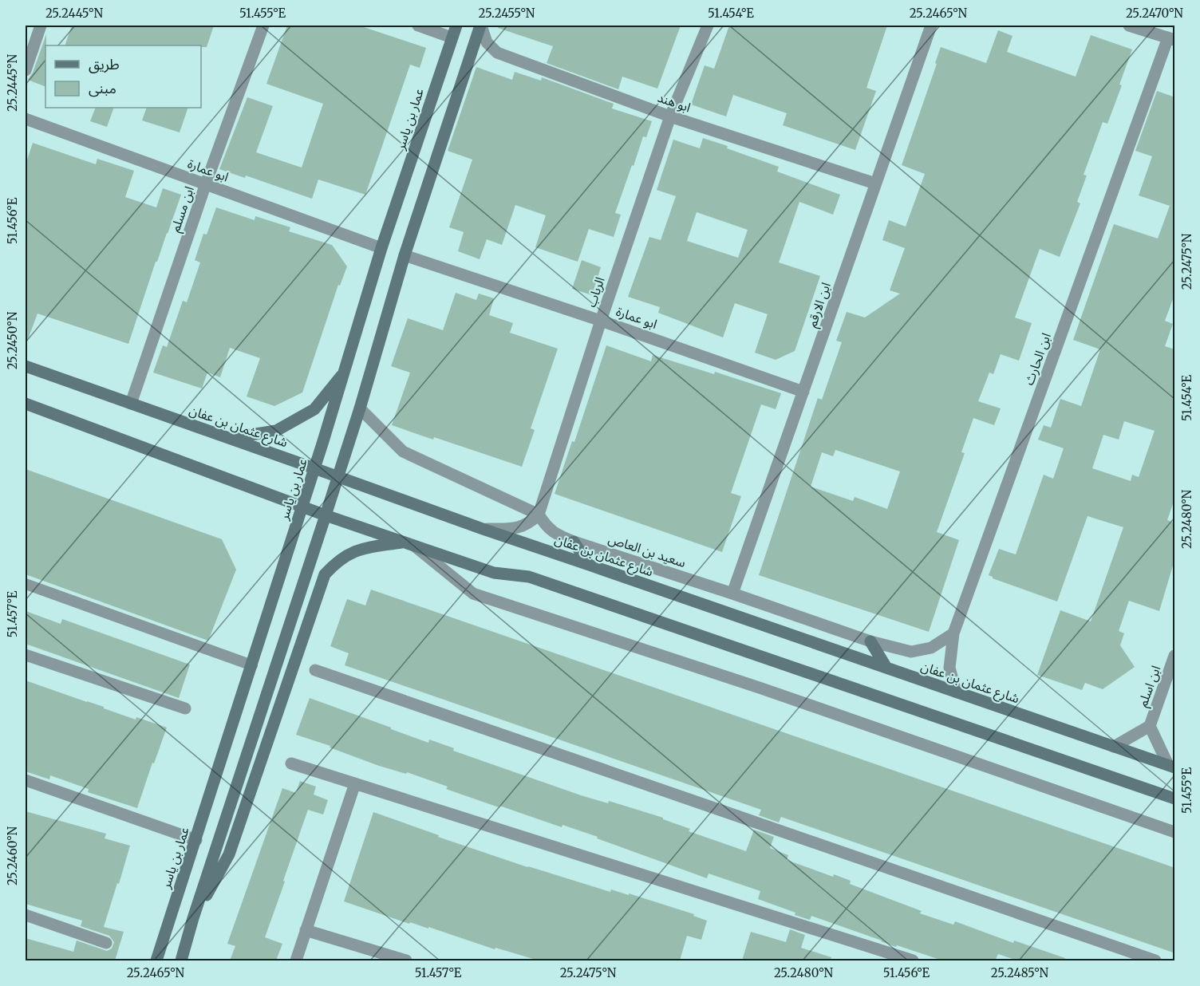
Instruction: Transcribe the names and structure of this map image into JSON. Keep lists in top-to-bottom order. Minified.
{"streets":{"street":["ابو هند","عمار بن ياسر","ابو عمارة","ابن مسلم","الرباب","ابن الارقم","ابن الحارث","شارع عثمان بن عفان","سعيد بن العاص","ابن اسلم"]},"crossings":[["ابو هند","الرباب"],["ابو هند","ابن الارقم"],["عمار بن ياسر","ابو عمارة"],["عمار بن ياسر","شارع عثمان بن عفان"],["ابو عمارة","ابن مسلم"],["ابو عمارة","الرباب"],["ابو عمارة","ابن الارقم"],["ابن مسلم","شارع عثمان بن عفان"],["الرباب","سعيد بن العاص"],["ابن الارقم","سعيد بن العاص"],["ابن الحارث","شارع عثمان بن عفان"],["ابن الحارث","سعيد بن العاص"],["شارع عثمان بن عفان","ابن اسلم"]],"legend":["طريق","مبنى"],"coordinates":["25.2445°N","51.455°E","25.2455°N","51.454°E","25.2465°N","25.2470°N","51.456°E","25.2475°N","25.2450°N","25.2480°N","51.457°E","25.2460°N","25.2485°N"]}
